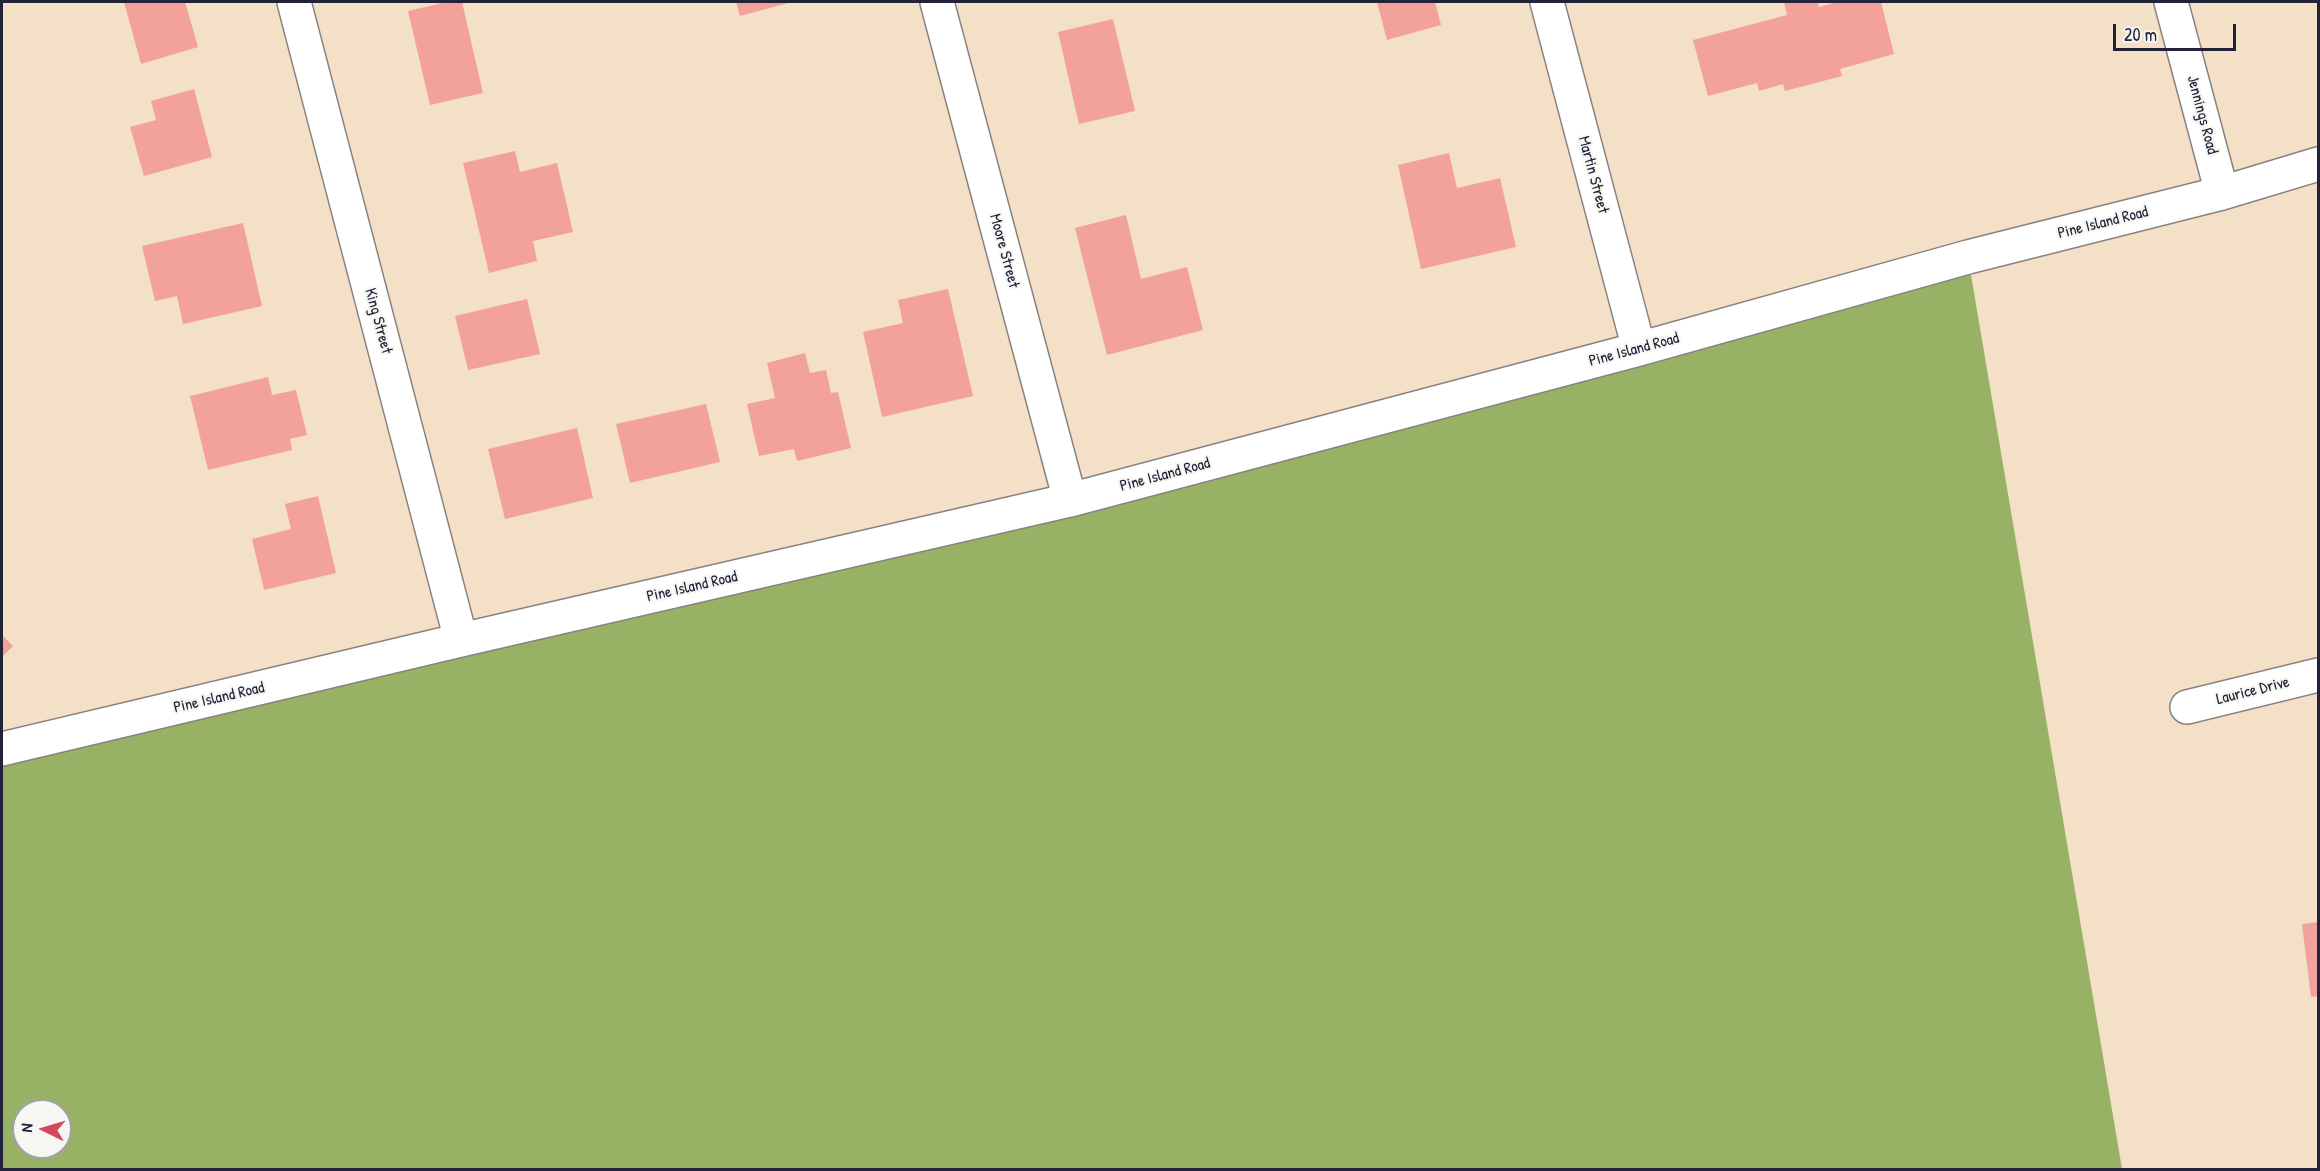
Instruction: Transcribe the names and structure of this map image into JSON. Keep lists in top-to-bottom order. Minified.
{"streets":{"street":["Jennings Road","Martin Street","Pine Island Road","Moore Street","King Street","Laurice Drive"]},"crossings":[["Jennings Road","Pine Island Road"],["Martin Street","Pine Island Road"],["Pine Island Road","Moore Street"],["Pine Island Road","King Street"]],"scale_bar":"20 m","north":"left"}
